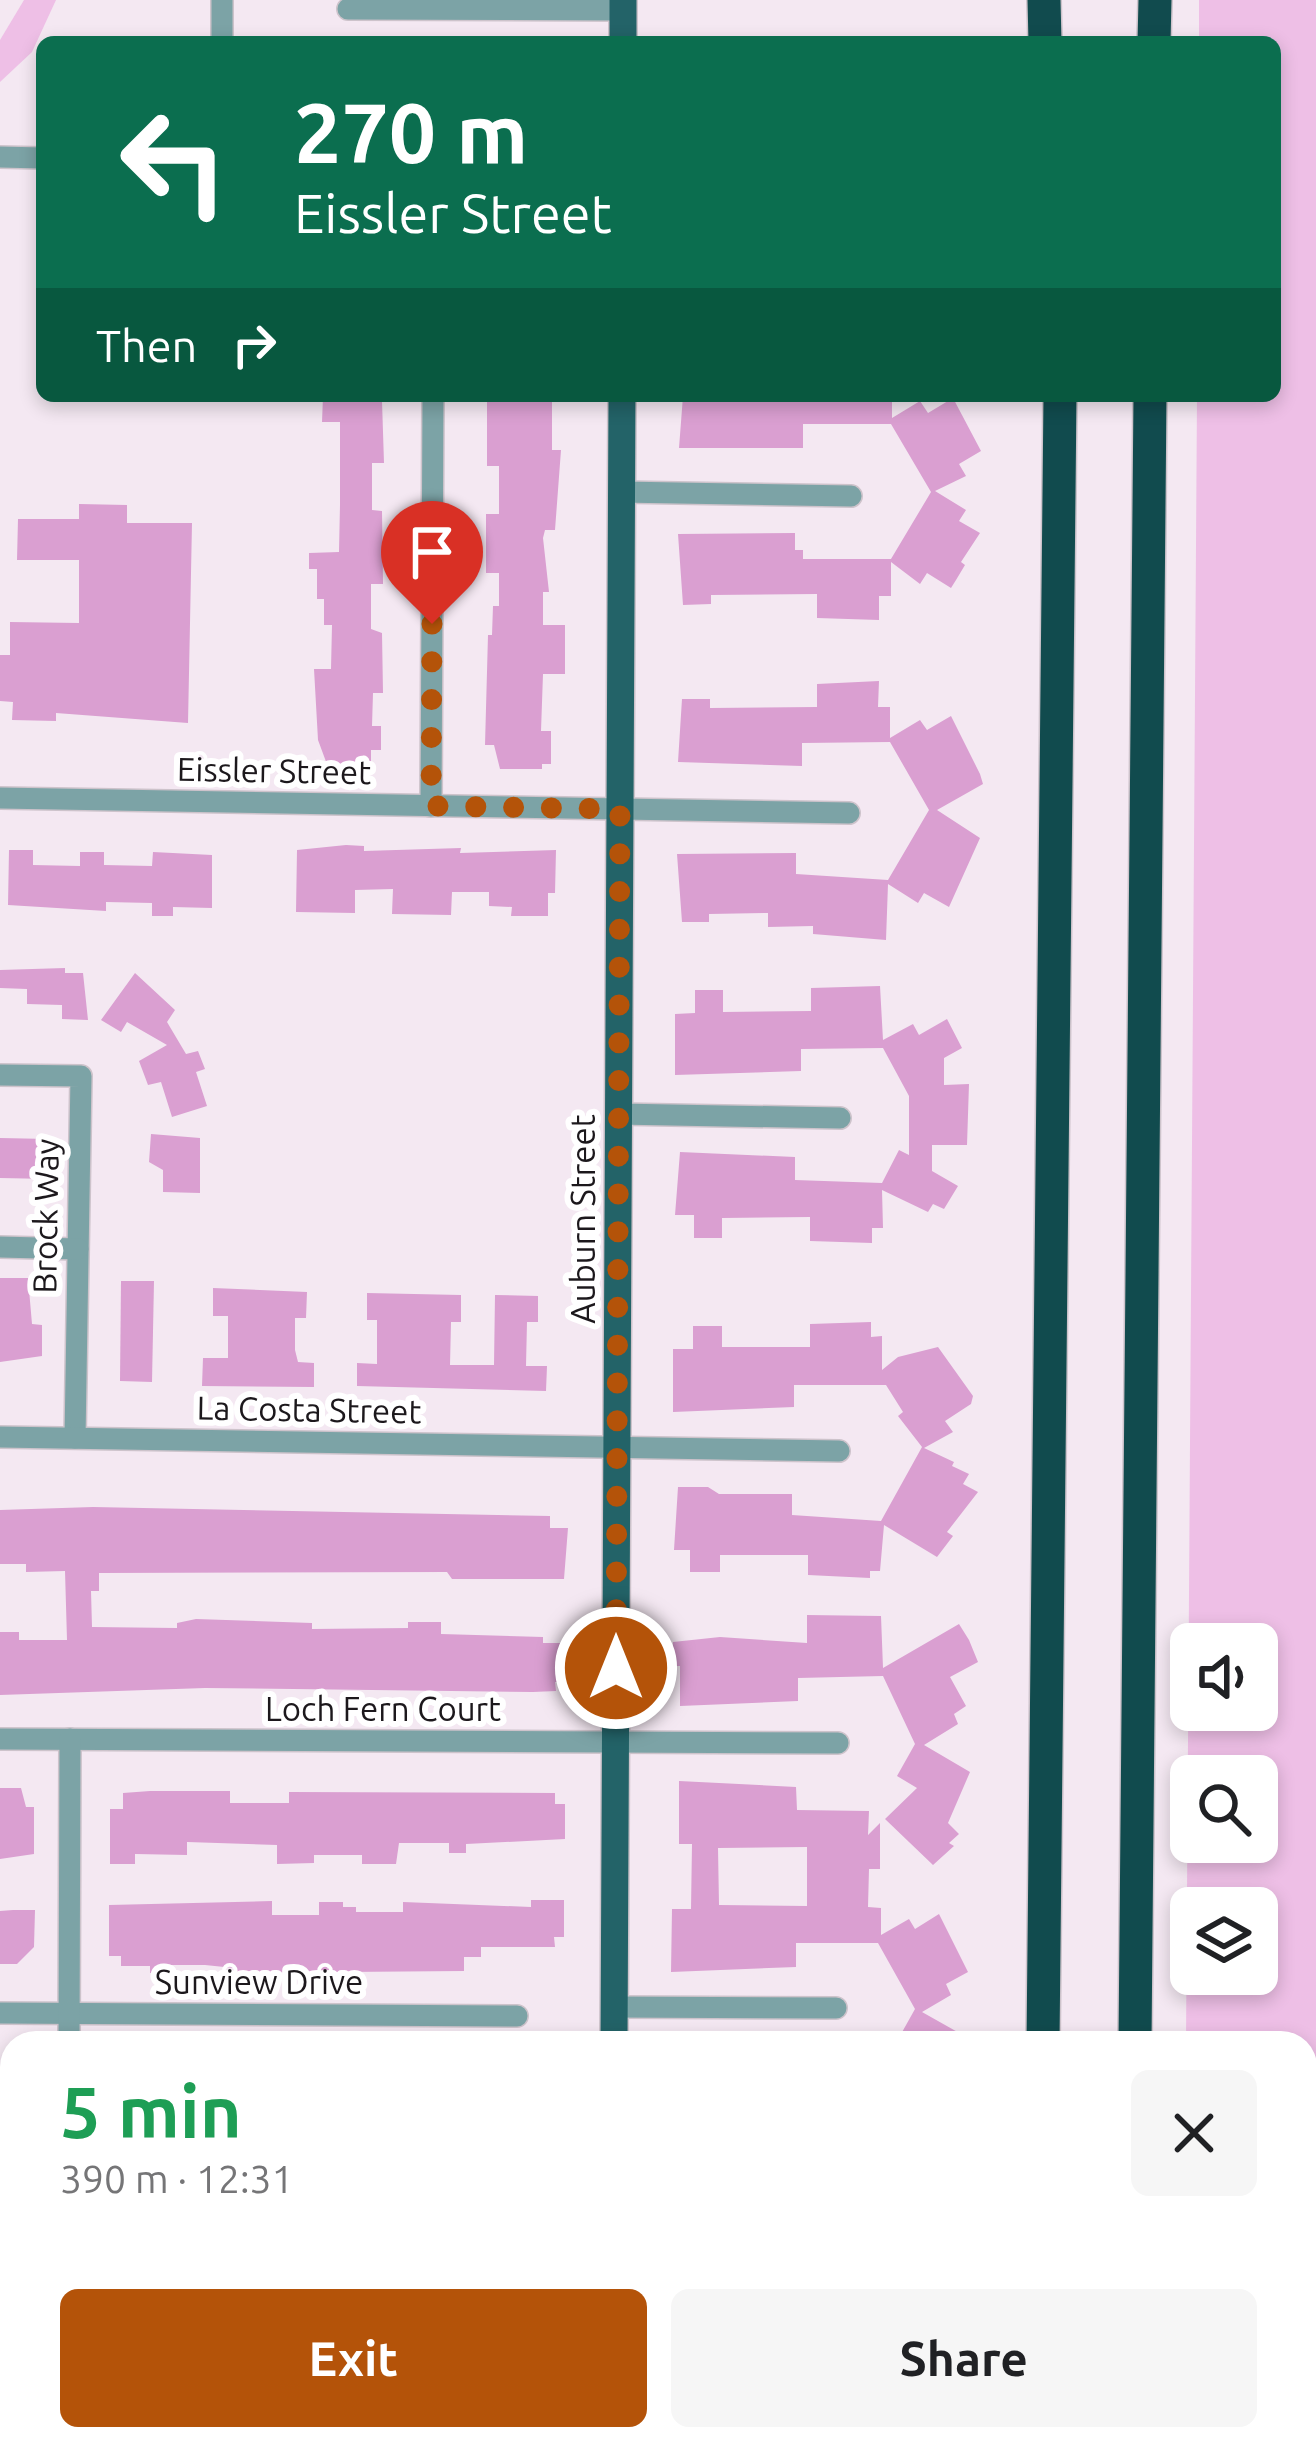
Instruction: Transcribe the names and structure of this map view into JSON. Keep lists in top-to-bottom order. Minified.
{"streets":{"main road":["Auburn Street"],"street":["Eissler Street","Brock Way","La Costa Street","Loch Fern Court","Sunview Drive"]},"crossings":[["Eissler Street","Auburn Street"],["Brock Way","La Costa Street"],["Auburn Street","La Costa Street"],["Auburn Street","Loch Fern Court"]],"page":{"turn":["270 m","Eissler Street"],"then":"Then","heading":["5 min","390 m · 12:31"],"buttons":["Exit","Share"]}}
